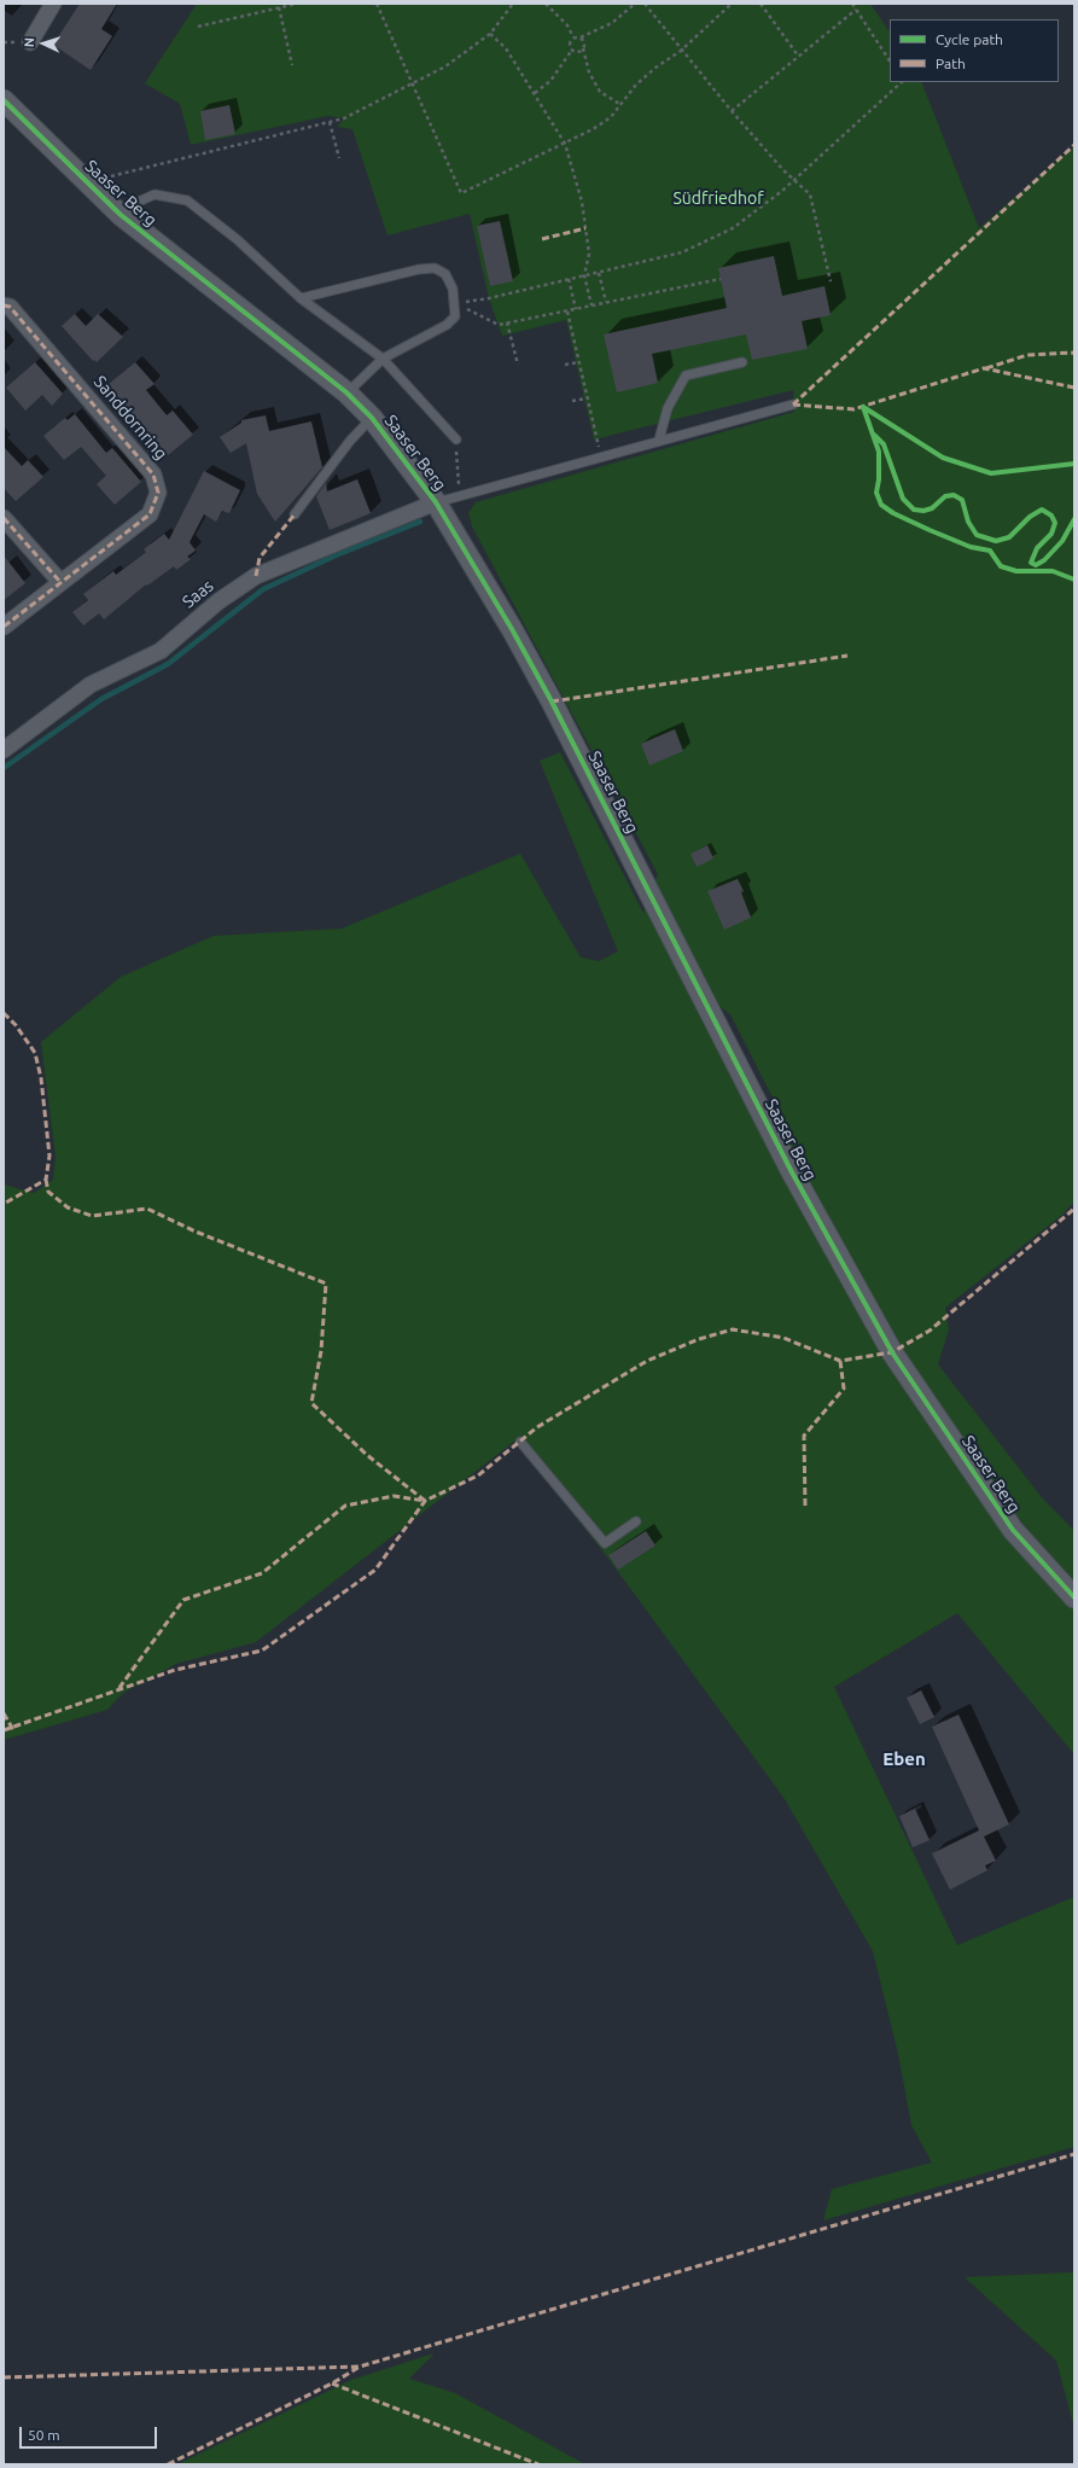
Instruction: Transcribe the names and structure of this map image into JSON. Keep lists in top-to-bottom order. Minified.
{"streets":{"street":["Saaser Berg","Sanddornring","Saas"]},"crossings":[["Saaser Berg","Saas"]],"districts":["Eben"],"parks":["Südfriedhof"],"legend":["Cycle path","Path"],"scale_bar":"50 m","north":"left"}
